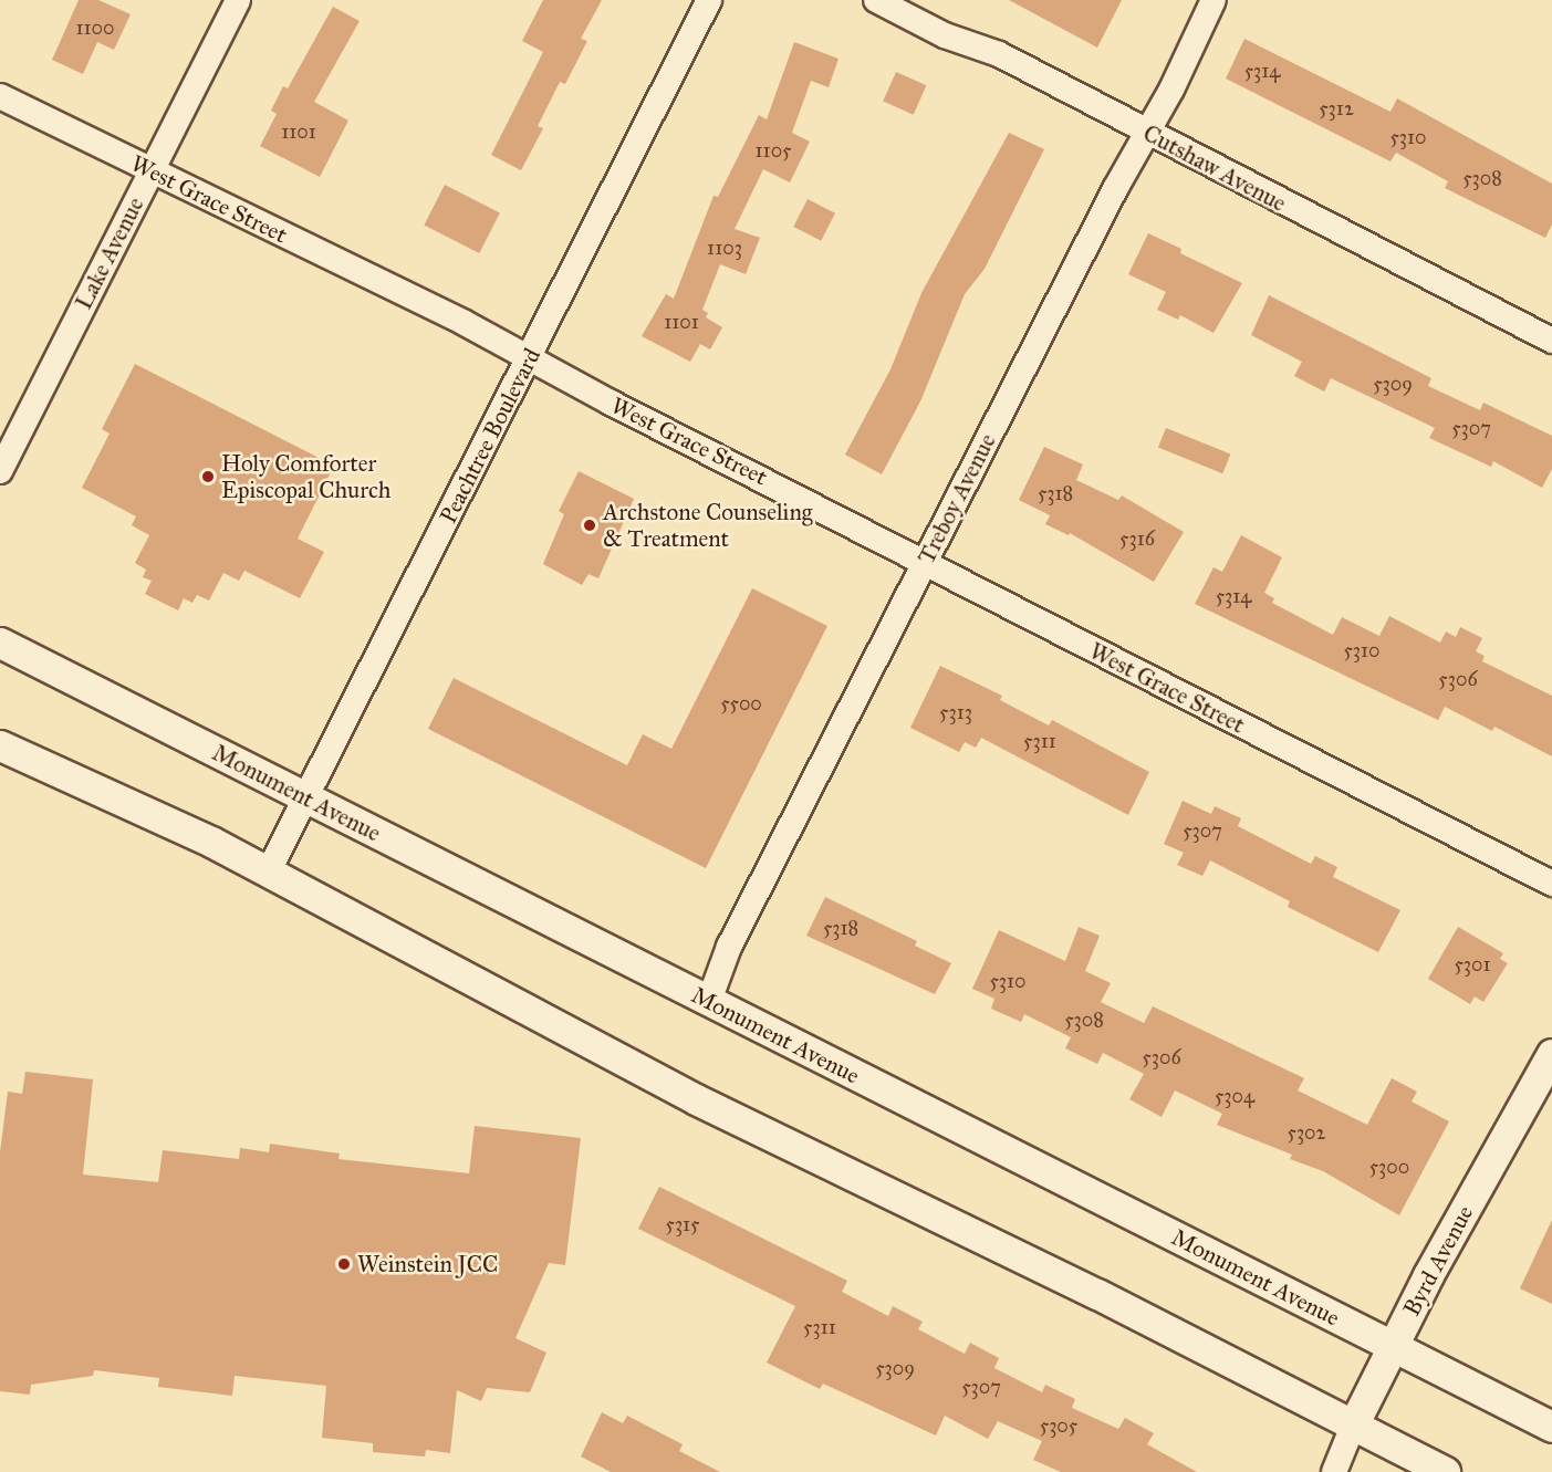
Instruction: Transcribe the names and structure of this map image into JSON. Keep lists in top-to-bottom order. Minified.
{"streets":{"street":["Cutshaw Avenue","West Grace Street","Lake Avenue","Peachtree Boulevard","Treboy Avenue","Monument Avenue","Byrd Avenue"]},"crossings":[["Cutshaw Avenue","Treboy Avenue"],["West Grace Street","Lake Avenue"],["West Grace Street","Peachtree Boulevard"],["West Grace Street","Treboy Avenue"],["Peachtree Boulevard","Monument Avenue"],["Treboy Avenue","Monument Avenue"],["Monument Avenue","Byrd Avenue"]],"places":["Holy Comforter Episcopal Church","Archstone Counseling & Treatment","Weinstein JCC"],"house_numbers":["1100","5314","5312","1101","5310","1105","5308","1103","1101","5309","5307","5318","5316","5314","5310","5306","5500","5313","5311","5307","5318","5301","5310","5308","5306","5304","5302","5300","5315","5311","5309","5307","5305"]}
